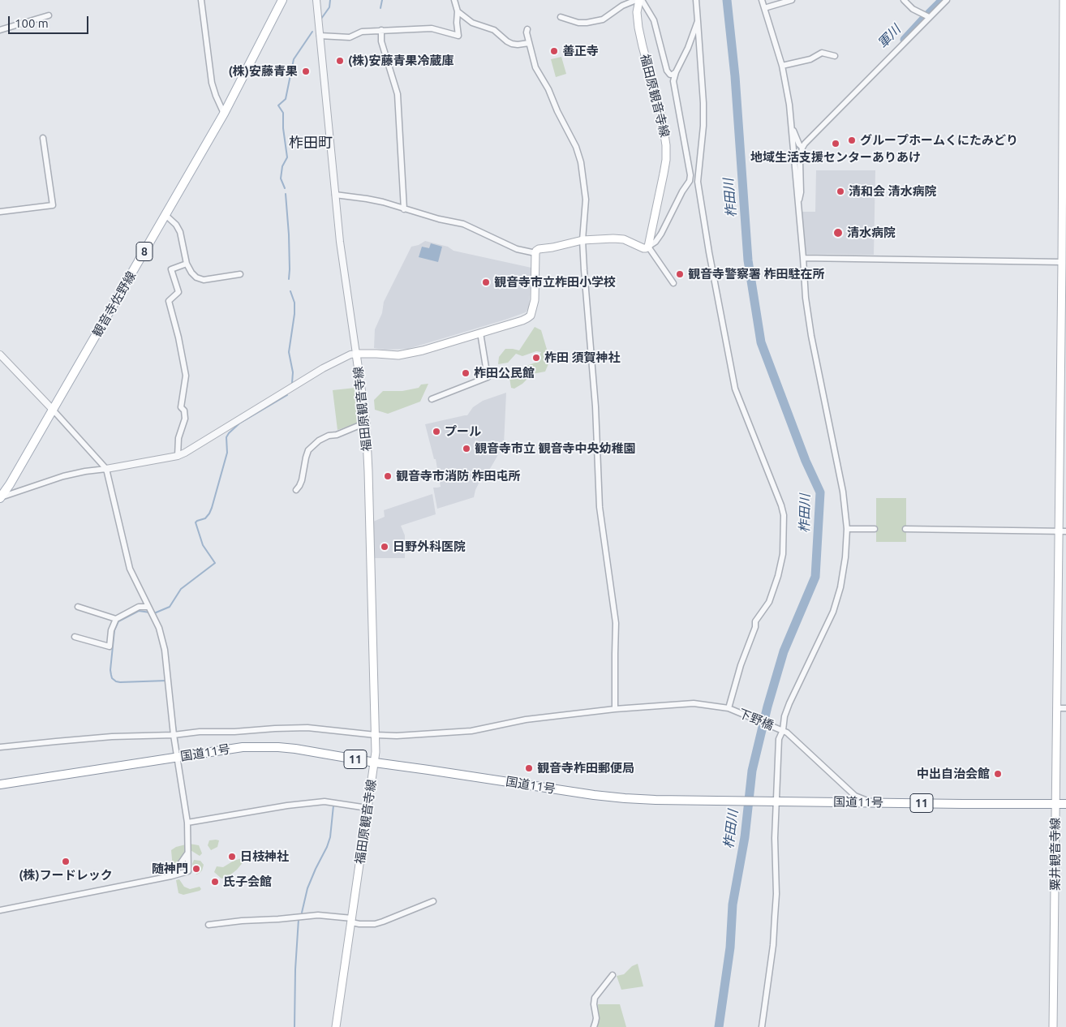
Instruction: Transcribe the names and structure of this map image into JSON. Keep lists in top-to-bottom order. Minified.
{"streets":{"main road":["福田原観音寺線","8","観音寺佐野線","国道11号","11","粟井観音寺線"],"street":["下野橋"]},"crossings":[["福田原観音寺線","下野橋"],["福田原観音寺線","国道11号"],["下野橋","国道11号"],["国道11号","粟井観音寺線"]],"districts":["柞田町"],"water":["軍川","柞田川"],"places":["善正寺","(株)安藤青果冷蔵庫","(株)安藤青果","グループホームくにたみどり","地域生活支援センターありあけ","清和会 清水病院","清水病院","観音寺警察署 柞田駐在所","観音寺市立柞田小学校","柞田 須賀神社","柞田公民館","プール","観音寺市立 観音寺中央幼稚園","観音寺市消防 柞田屯所","日野外科医院","観音寺柞田郵便局","中出自治会館","日枝神社","(株)フードレック","随神門","氏子会館"],"scale_bar":"100 m"}
